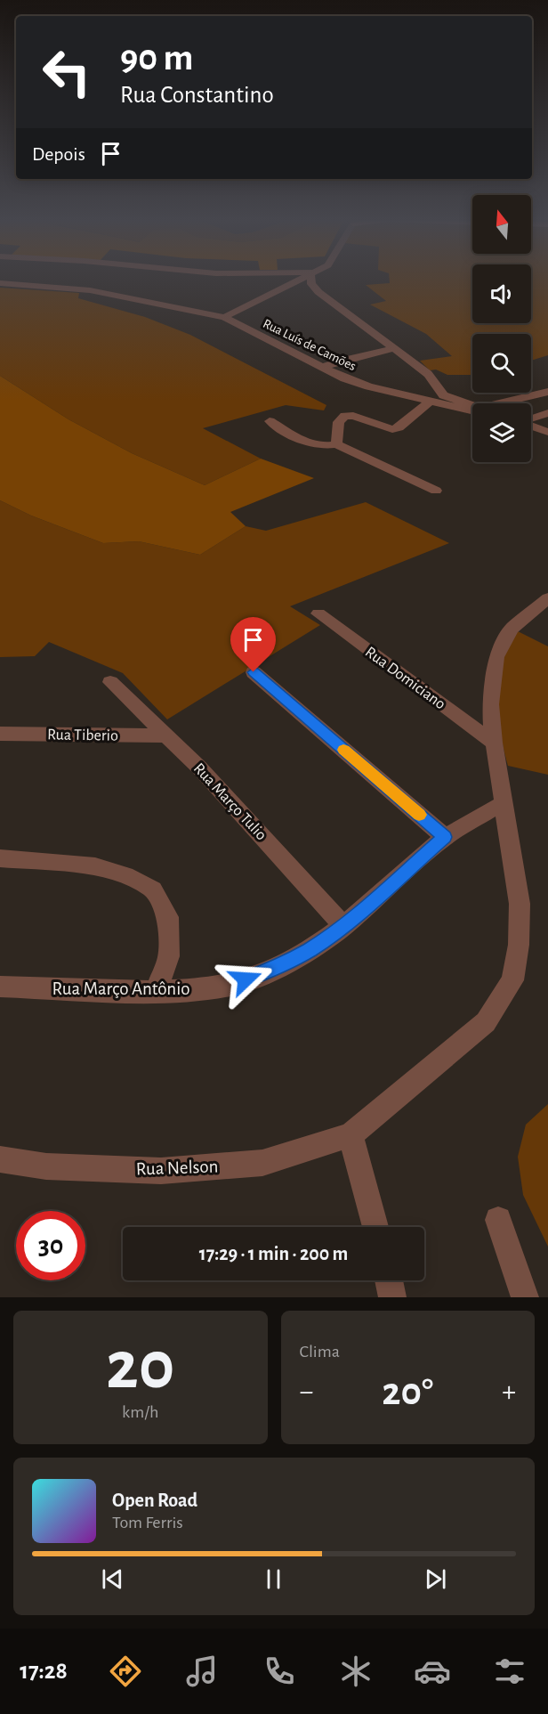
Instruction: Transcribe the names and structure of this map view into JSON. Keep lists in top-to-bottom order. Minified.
{"streets":{"street":["Rua Luís de Camões","Rua Domiciano","Rua Tiberio","Rua Março Tulio","Rua Março Antônio","Rua Nelson"]},"crossings":[["Rua Tiberio","Rua Março Tulio"],["Rua Março Tulio","Rua Março Antônio"]],"north":"top","page":{"turn":["90 m","Rua Constantino"],"then":"Depois","limit":"30","trip":"17:29 · 1 min · 200 m","tile":[["20","km/h"],"Clima"],"heat":["−","20°","+"],"song":["Open Road","Tom Ferris"],"tabs":"17:28"}}
